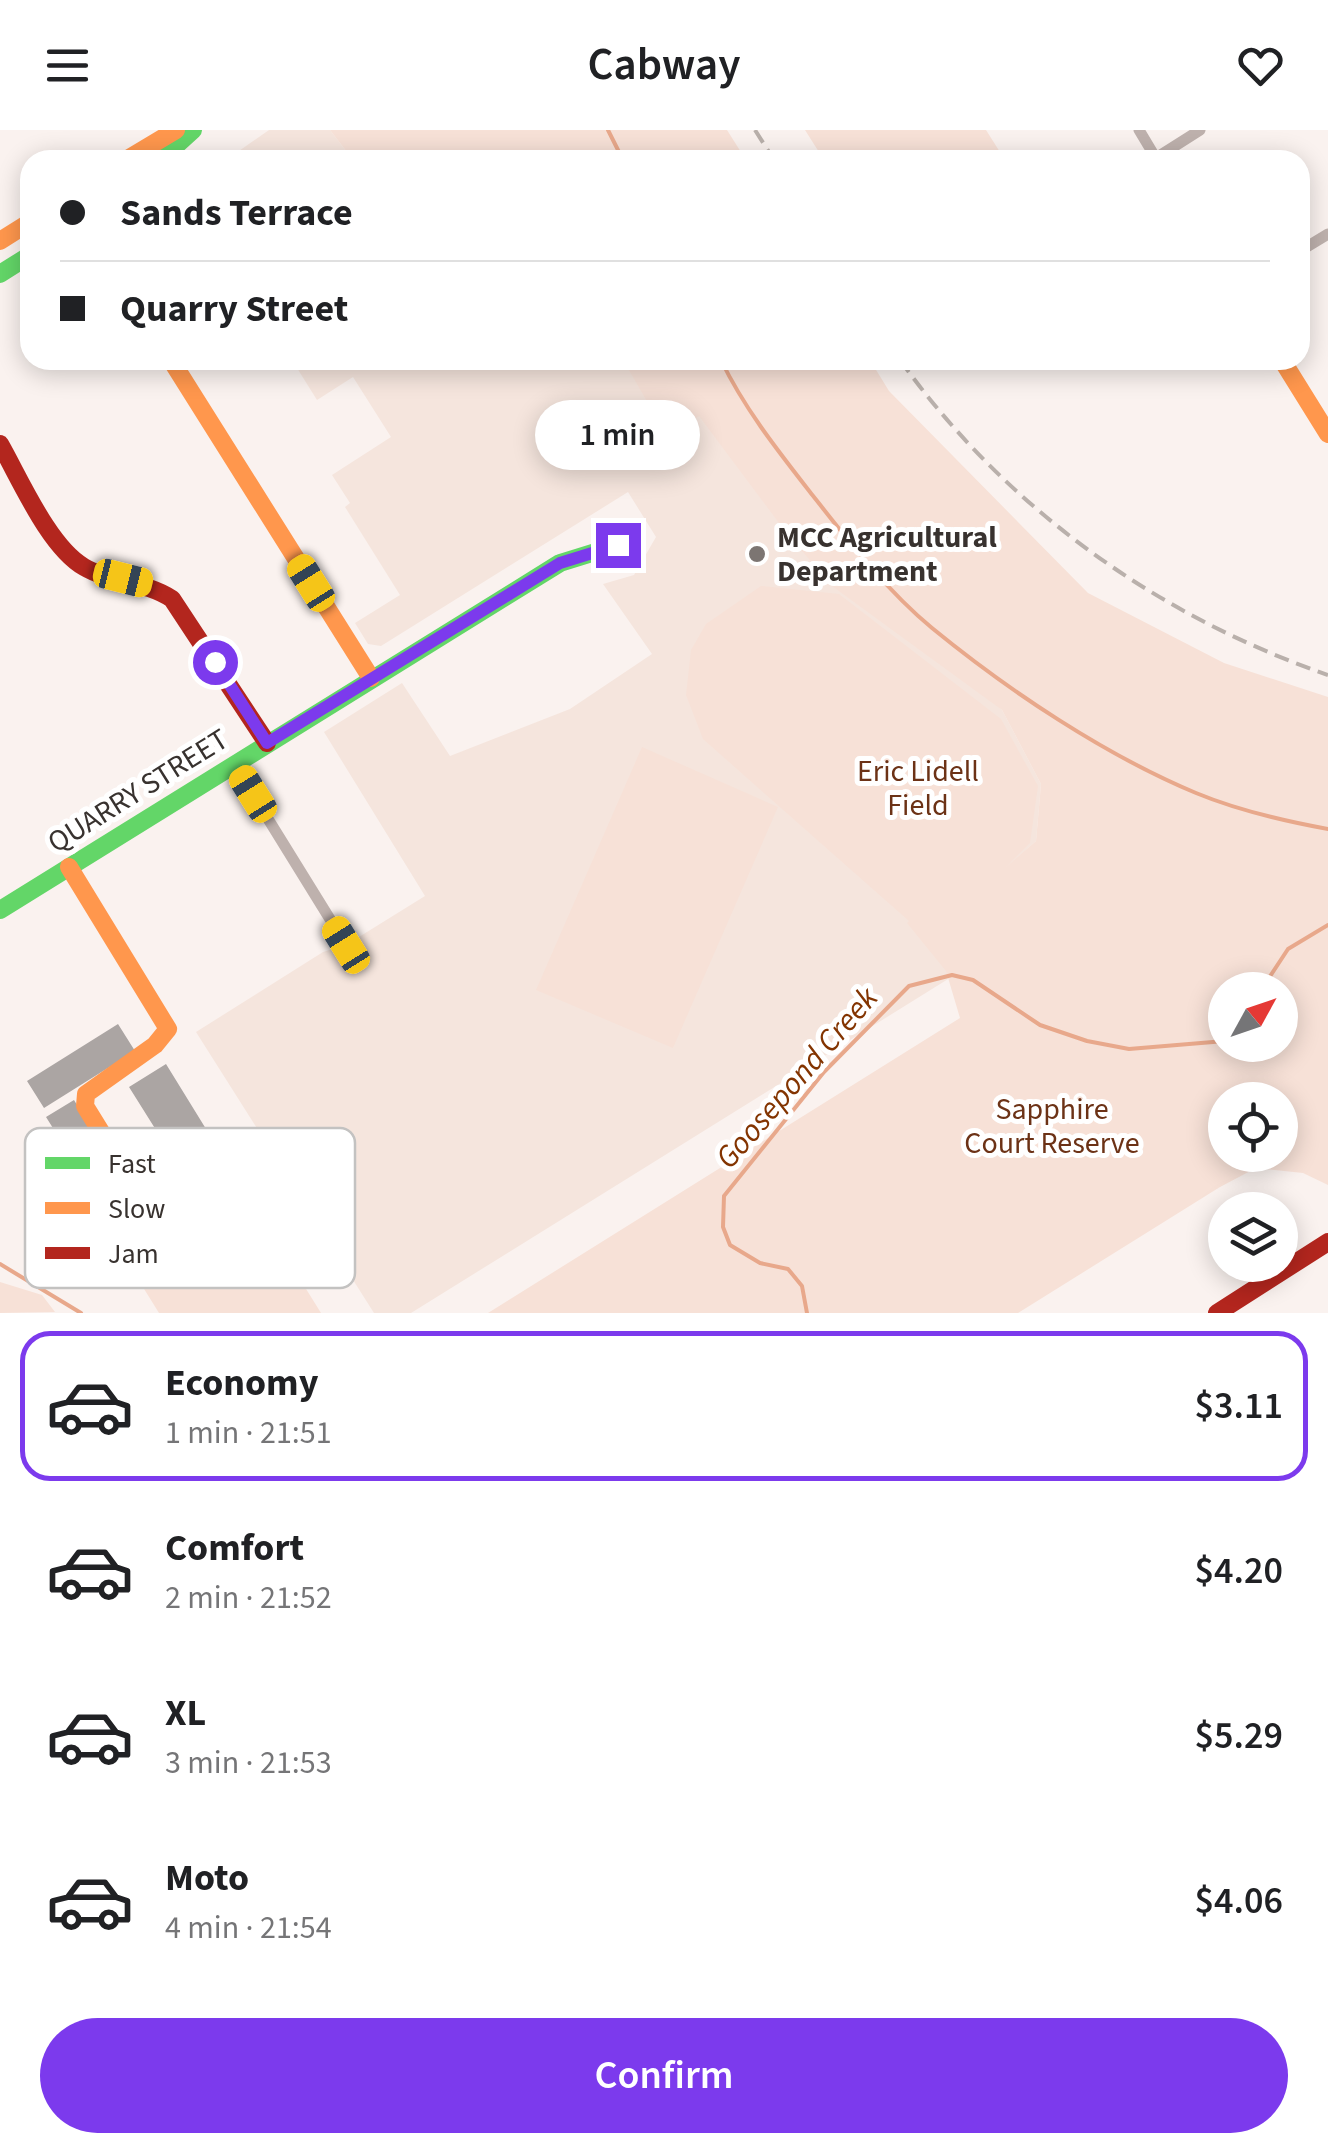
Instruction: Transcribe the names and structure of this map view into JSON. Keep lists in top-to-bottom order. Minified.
{"streets":{"street":["QUARRY STREET"]},"water":["Goosepond Creek"],"parks":["Eric Lidell Field","Sapphire Court Reserve"],"places":["MCC Agricultural Department"],"legend":["Fast","Slow","Jam"],"north":"top right","page":{"header":"Cabway","banner":["Sands Terrace","Quarry Street"],"bubble":"1 min","list":[{"name":"Economy","note":"1 min · 21:51","value":"$3.11"},{"name":"Comfort","note":"2 min · 21:52","value":"$4.20"},{"name":"XL","note":"3 min · 21:53","value":"$5.29"},{"name":"Moto","note":"4 min · 21:54","value":"$4.06"}],"buttons":"Confirm"}}
